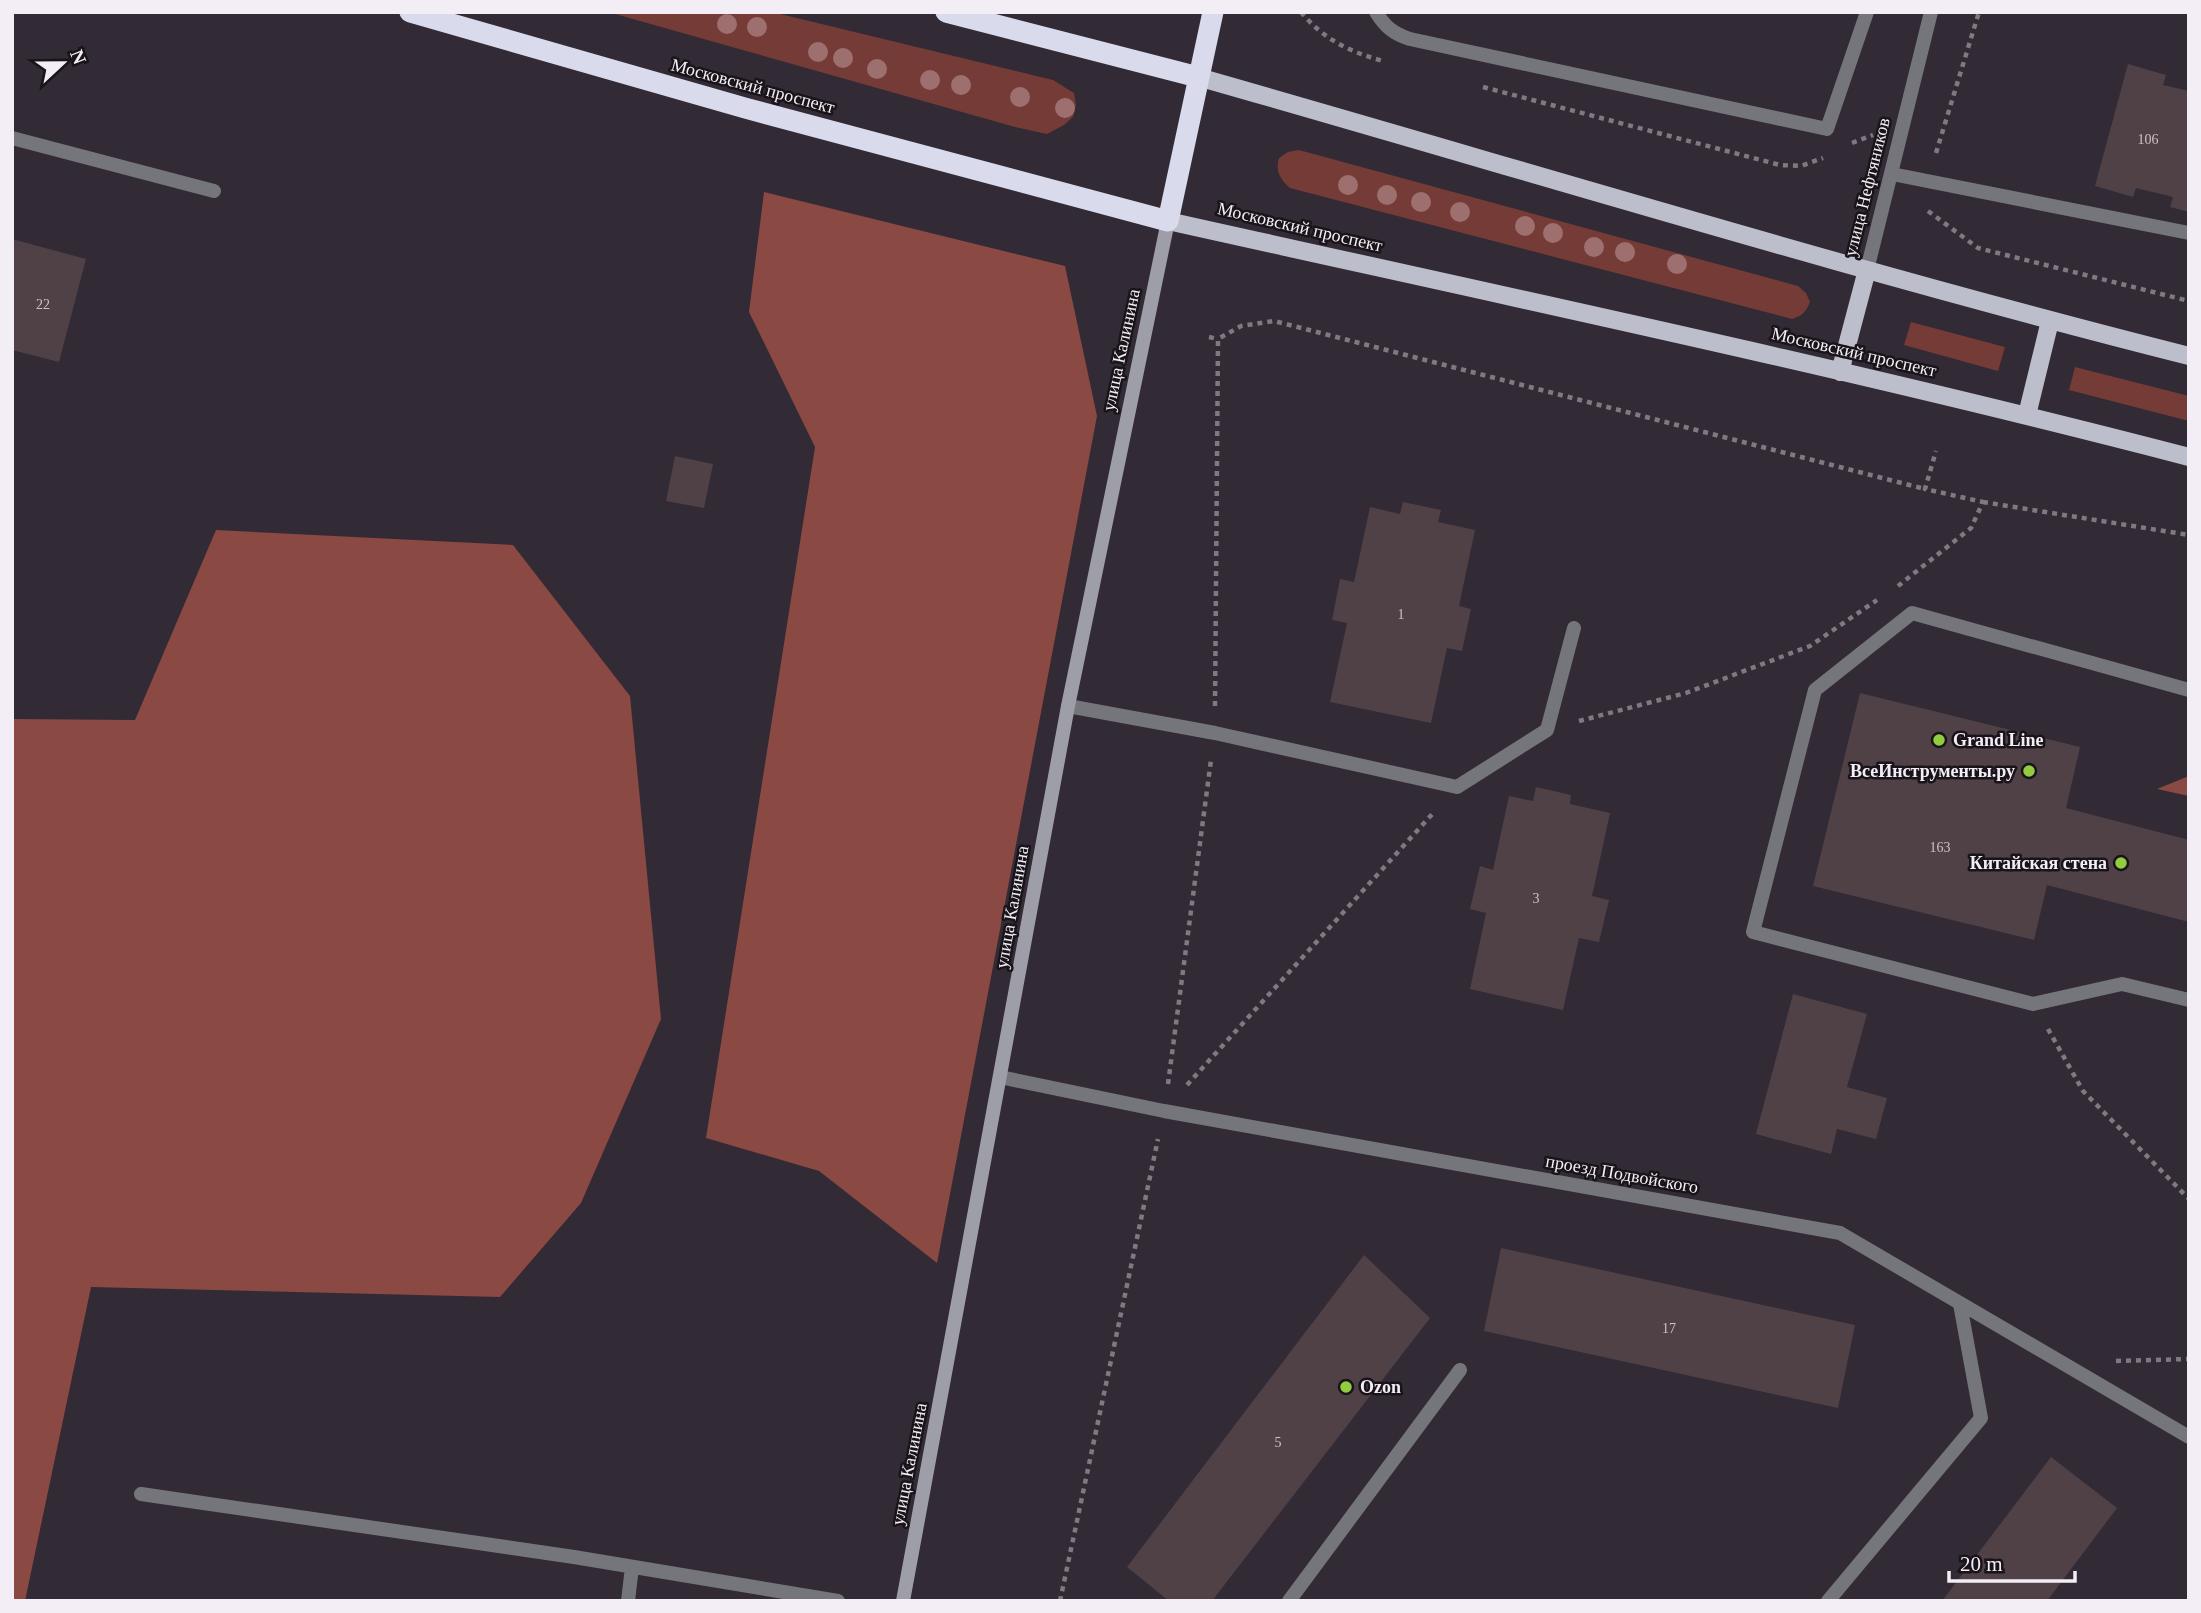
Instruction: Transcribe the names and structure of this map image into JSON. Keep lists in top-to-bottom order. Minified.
{"streets":{"highway":["Московский проспект"],"main road":["улица Нефтяников","улица Калинина"],"street":["проезд Подвойского"]},"crossings":[["Московский проспект","улица Нефтяников"],["Московский проспект","улица Калинина"],["улица Калинина","проезд Подвойского"]],"places":["Grand Line","ВсеИнструменты.ру","Китайская стена","Ozon"],"house_numbers":["106","22","1","163","3","17","5"],"scale_bar":"20 m","north":"right"}
